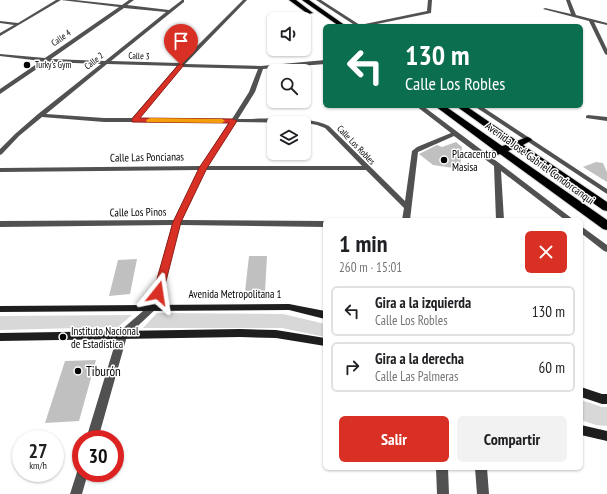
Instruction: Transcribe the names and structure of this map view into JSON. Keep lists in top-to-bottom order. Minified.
{"streets":{"highway":["Avenida José Gabriel Condorcanqui"],"main road":["Avenida Metropolitana 1"],"street":["Calle 4","Calle 3","Calle 2","Calle Los Robles","Calle Las Poncianas","Calle Los Pinos"]},"crossings":[["Calle 4","Calle 3"],["Calle 3","Calle 2"],["Calle 2","Calle Los Robles"],["Calle Los Robles","Calle Las Poncianas"]],"places":["Turky's Gym","Placacentro Masisa","Instituto Nacional de Estadística","Tiburón"],"page":{"turn":["130 m","Calle Los Robles"],"heading":["1 min","260 m · 15:01"],"list":[{"name":"Gira a la izquierda","note":"Calle Los Robles","value":"130 m"},{"name":"Gira a la derecha","note":"Calle Las Palmeras","value":"60 m"}],"buttons":["Salir","Compartir"],"speed":"27 km/h","limit":"30"}}
